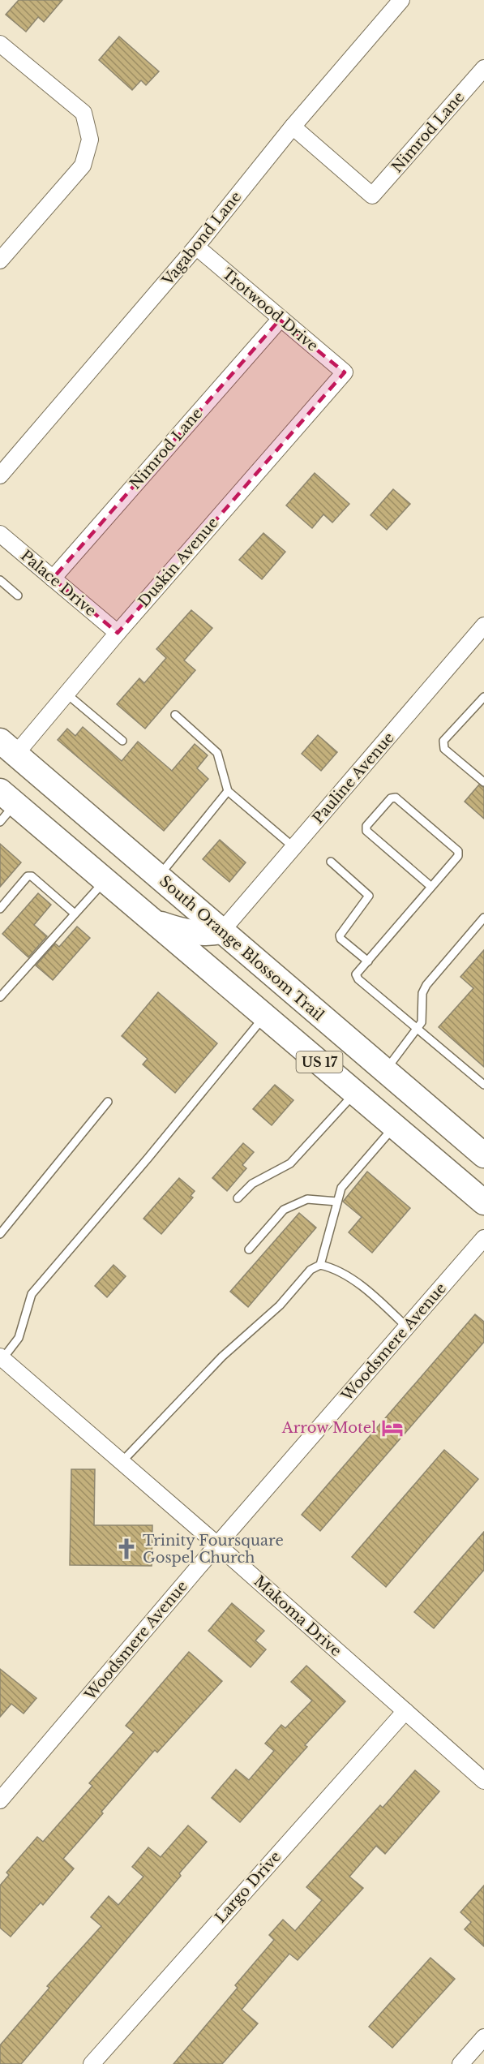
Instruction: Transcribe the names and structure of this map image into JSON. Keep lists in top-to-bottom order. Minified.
{"streets":{"main road":["South Orange Blossom Trail","US 17"],"street":["Nimrod Lane","Vagabond Lane","Trotwood Drive","Duskin Avenue","Palace Drive","Pauline Avenue","Woodsmere Avenue","Makoma Drive","Largo Drive"]},"crossings":[["Nimrod Lane","Vagabond Lane"],["Nimrod Lane","Trotwood Drive"],["Nimrod Lane","Palace Drive"],["Vagabond Lane","Trotwood Drive"],["Trotwood Drive","Duskin Avenue"],["Duskin Avenue","Palace Drive"],["Duskin Avenue","South Orange Blossom Trail"],["Pauline Avenue","South Orange Blossom Trail"],["Woodsmere Avenue","Makoma Drive"],["Makoma Drive","Largo Drive"]],"places":{"hotel":["Arrow Motel"],"church":["Trinity Foursquare Gospel Church"]}}
